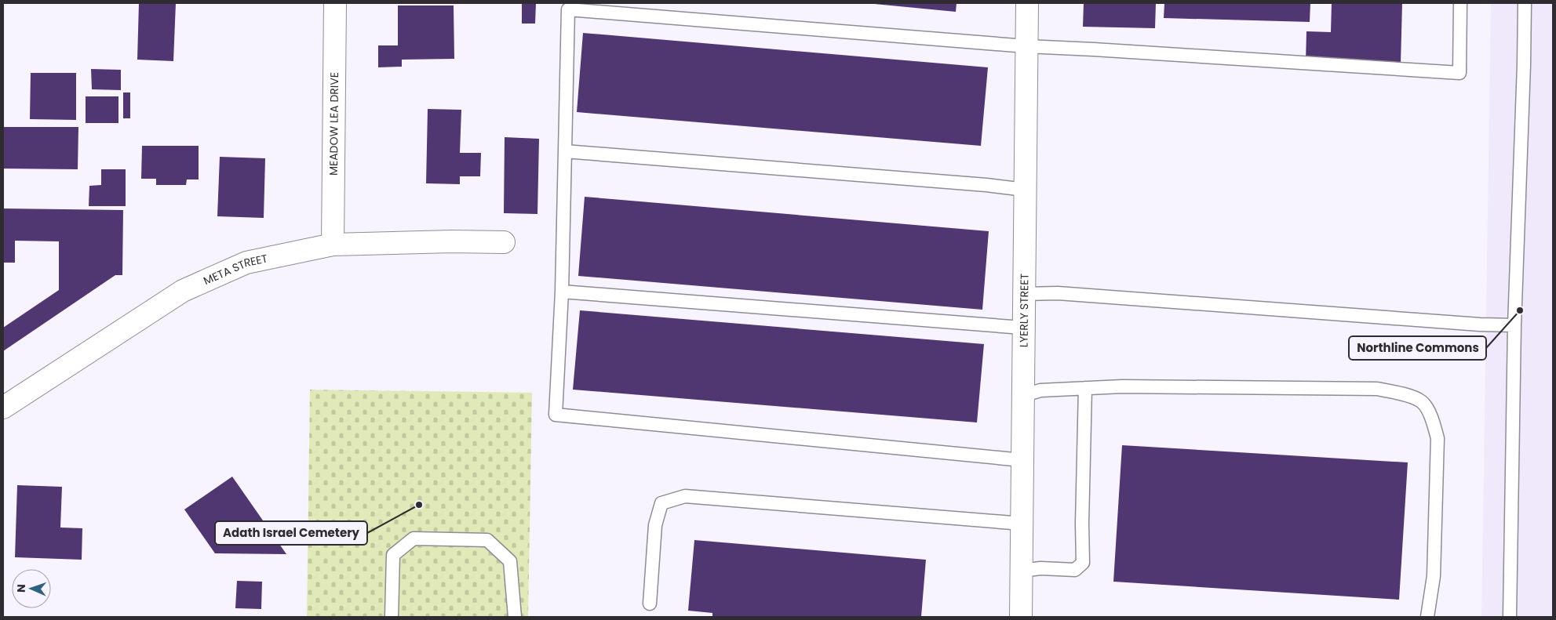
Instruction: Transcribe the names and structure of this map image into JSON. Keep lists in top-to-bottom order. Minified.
{"streets":{"street":["MEADOW LEA DRIVE","META STREET","LYERLY STREET"]},"crossings":[["MEADOW LEA DRIVE","META STREET"]],"places":["Northline Commons","Adath Israel Cemetery"],"north":"left"}
